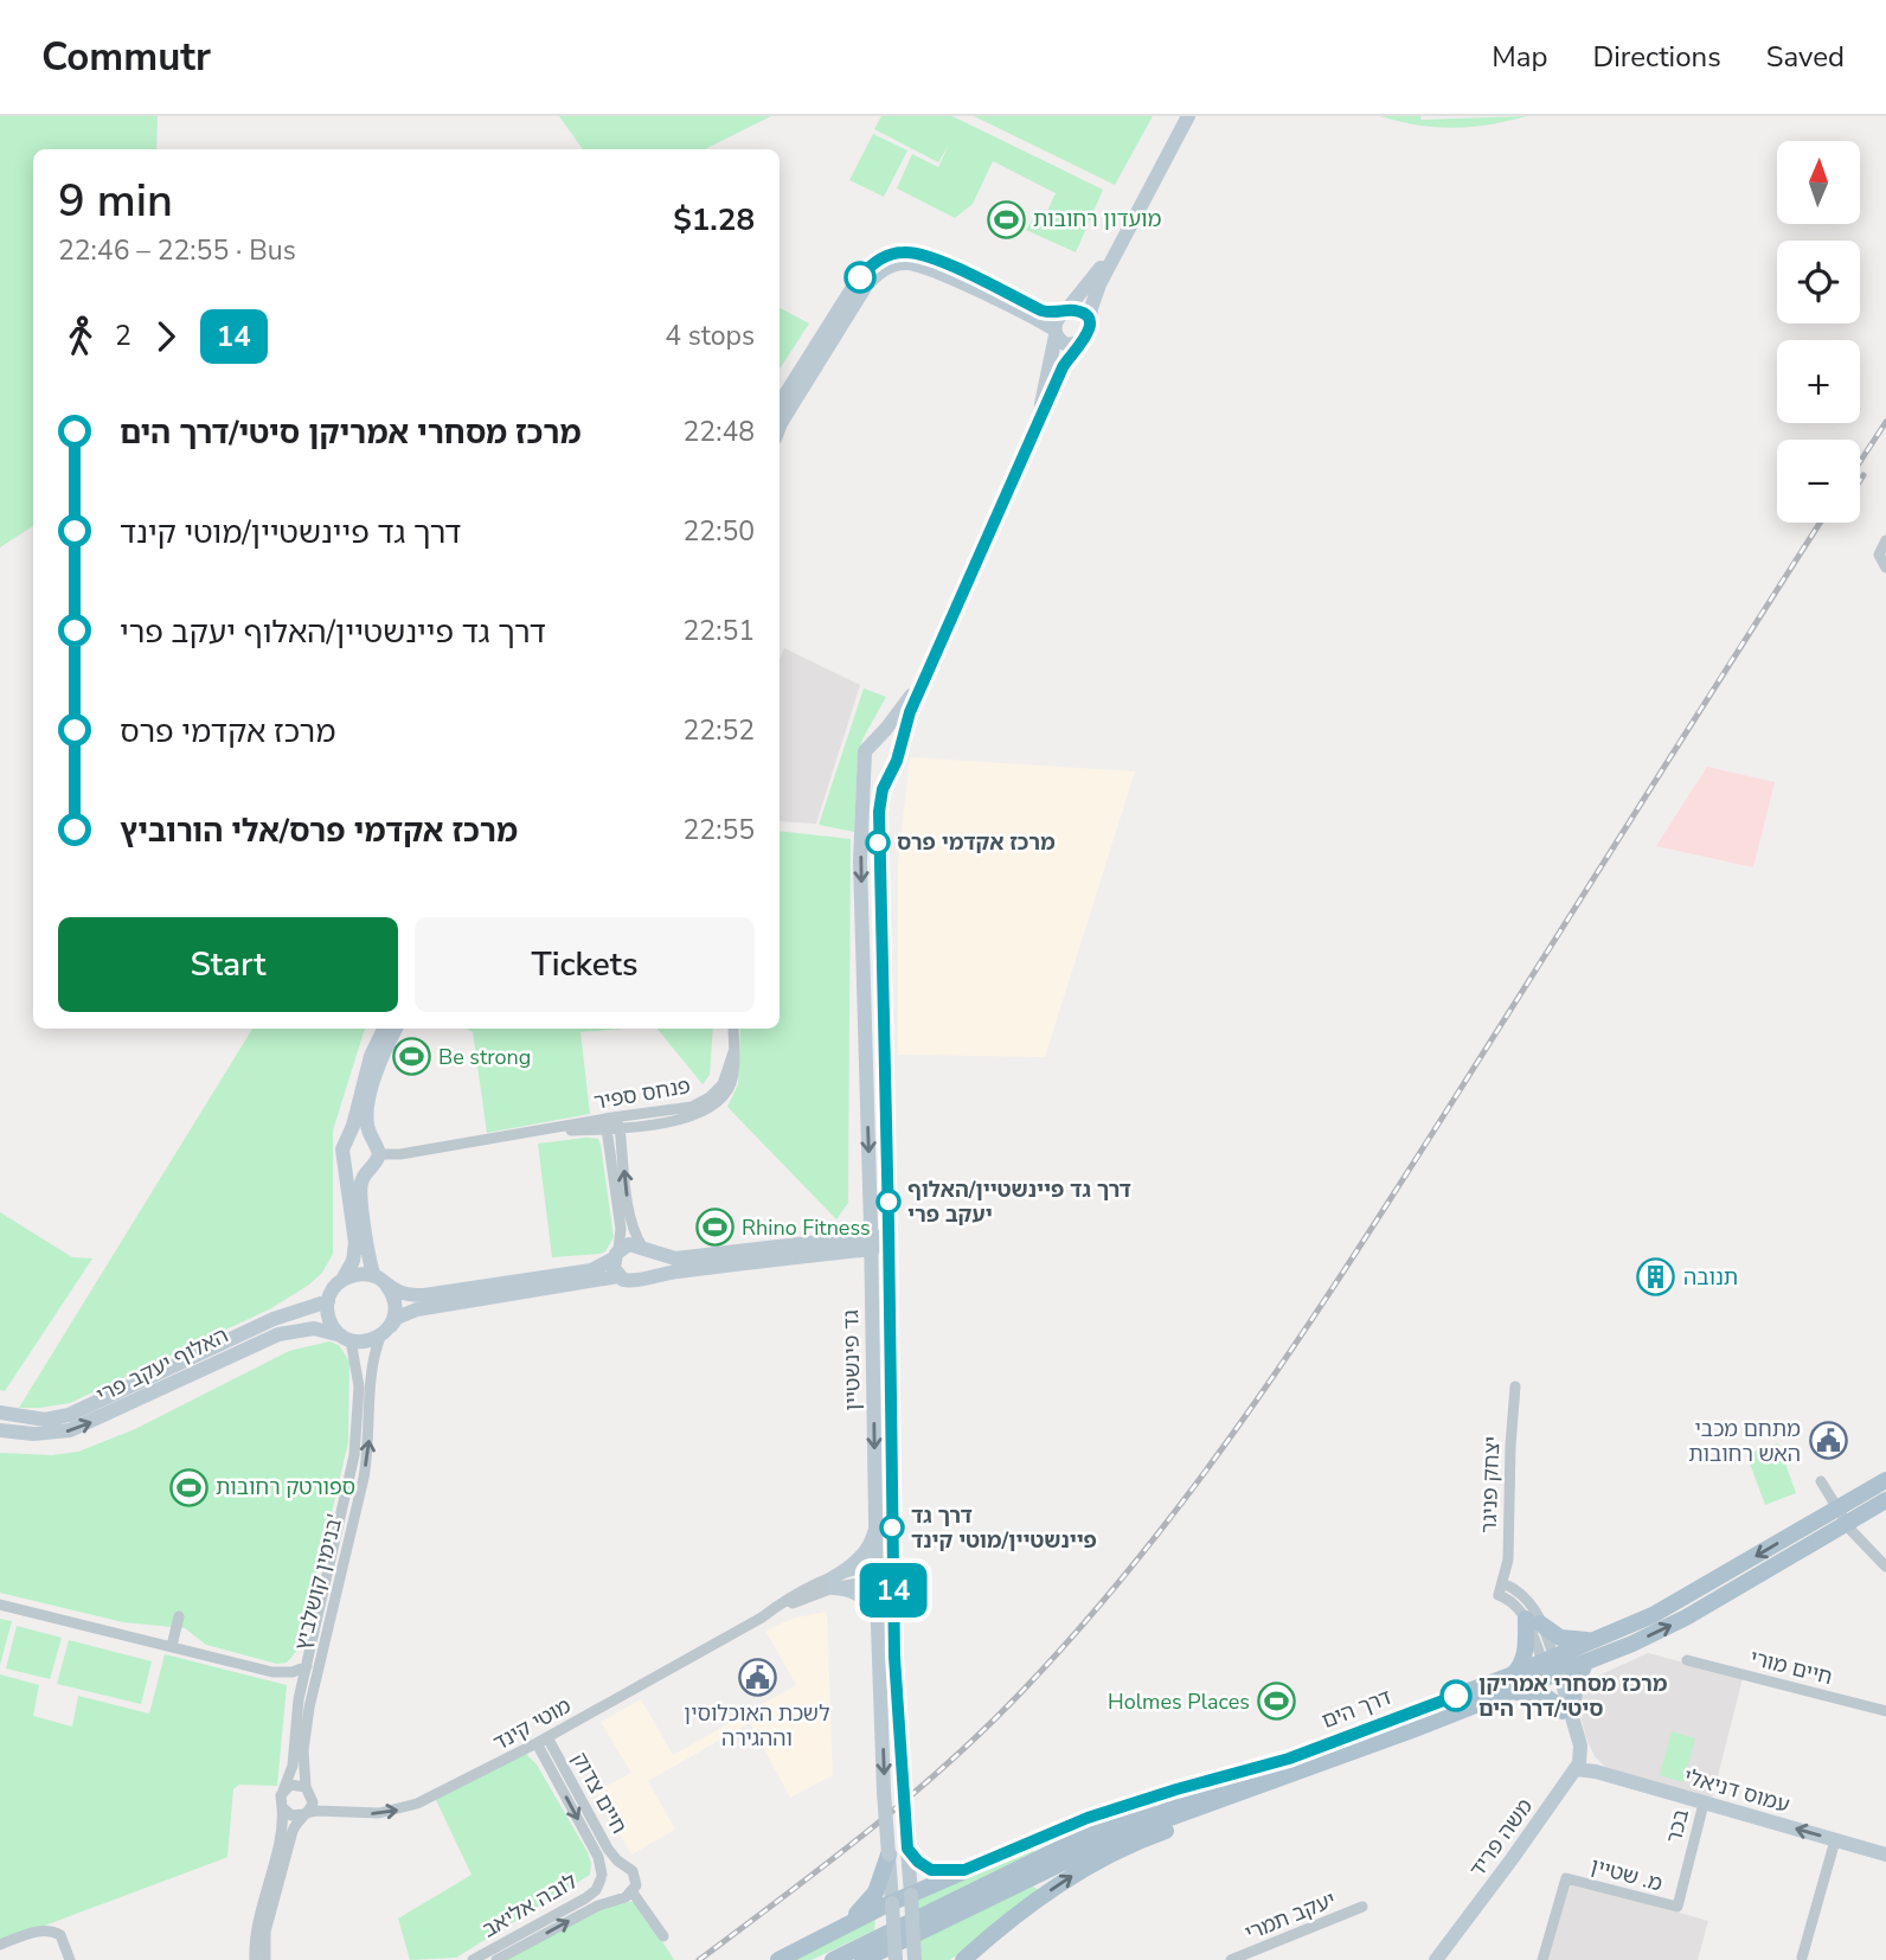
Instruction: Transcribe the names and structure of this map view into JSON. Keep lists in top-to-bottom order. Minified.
{"streets":{"main road":["דרך הים"],"street":["פנחס ספיר","גד פינשטיין","האלוף יעקב פרי","יצחק פניגר","בנימין קושלביץ'","חיים מורי","מוטי קינד","עמוס דניאלי","חיים צדוק","בכר","משה פריד","מ. שטיין","לובה אליאב","יעקב תמרי"]},"crossings":[["גד פינשטיין","מוטי קינד"],["האלוף יעקב פרי","בנימין קושלביץ'"],["יצחק פניגר","דרך הים"],["יצחק פניגר","משה פריד"],["בנימין קושלביץ'","מוטי קינד"],["דרך הים","משה פריד"],["מוטי קינד","חיים צדוק"],["עמוס דניאלי","בכר"],["עמוס דניאלי","משה פריד"],["חיים צדוק","לובה אליאב"],["בכר","מ. שטיין"]],"one_way":["מוטי קינד","עמוס דניאלי"],"places":{"sports":["מועדון רחובות","Be strong","Rhino Fitness","ספורטק רחובות","Holmes Places"],"other":["מרכז אקדמי פרס","דרך גד פיינשטיין/האלוף יעקב פרי","דרך גד פיינשטיין/מוטי קינד","מרכז מסחרי אמריקן סיטי/דרך הים"],"building":["תנובה"],"public building":["מתחם מכבי האש רחובות","לשכת האוכלוסין וההגירה"]},"lines":["bus line 14"],"north":"top","page":{"header":"Commutr","nav":["Map","Directions","Saved"],"on_map":"14","map_buttons":["+","−"],"heading":["9 min","22:46 – 22:55 · Bus","$1.28"],"legs":["2","14","4 stops"],"list":[{"name":"מרכז מסחרי אמריקן סיטי/דרך הים","value":"22:48"},{"name":"דרך גד פיינשטיין/מוטי קינד","value":"22:50"},{"name":"דרך גד פיינשטיין/האלוף יעקב פרי","value":"22:51"},{"name":"מרכז אקדמי פרס","value":"22:52"},{"name":"מרכז אקדמי פרס/אלי הורוביץ","value":"22:55"}],"buttons":["Start","Tickets"]}}
